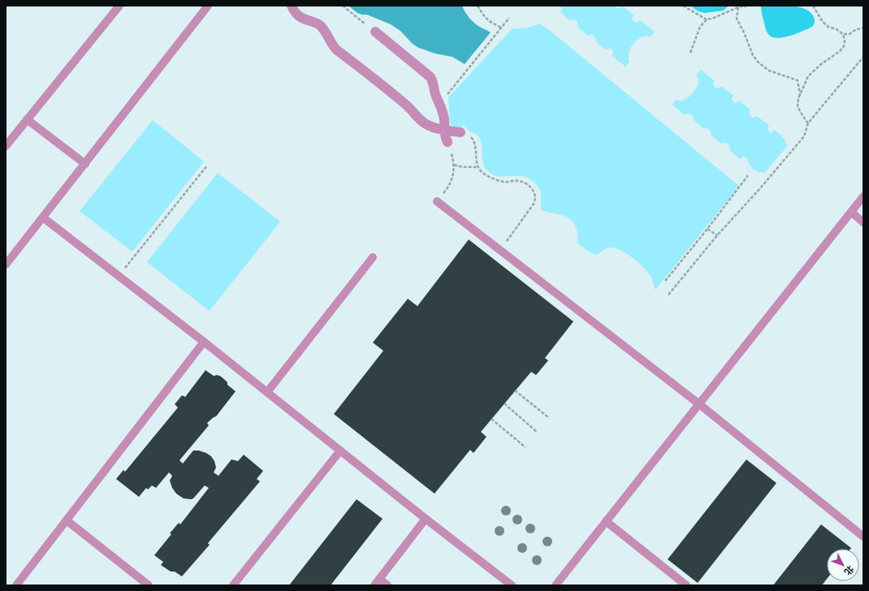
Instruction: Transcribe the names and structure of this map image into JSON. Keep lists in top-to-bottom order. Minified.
{"north":"bottom right"}
